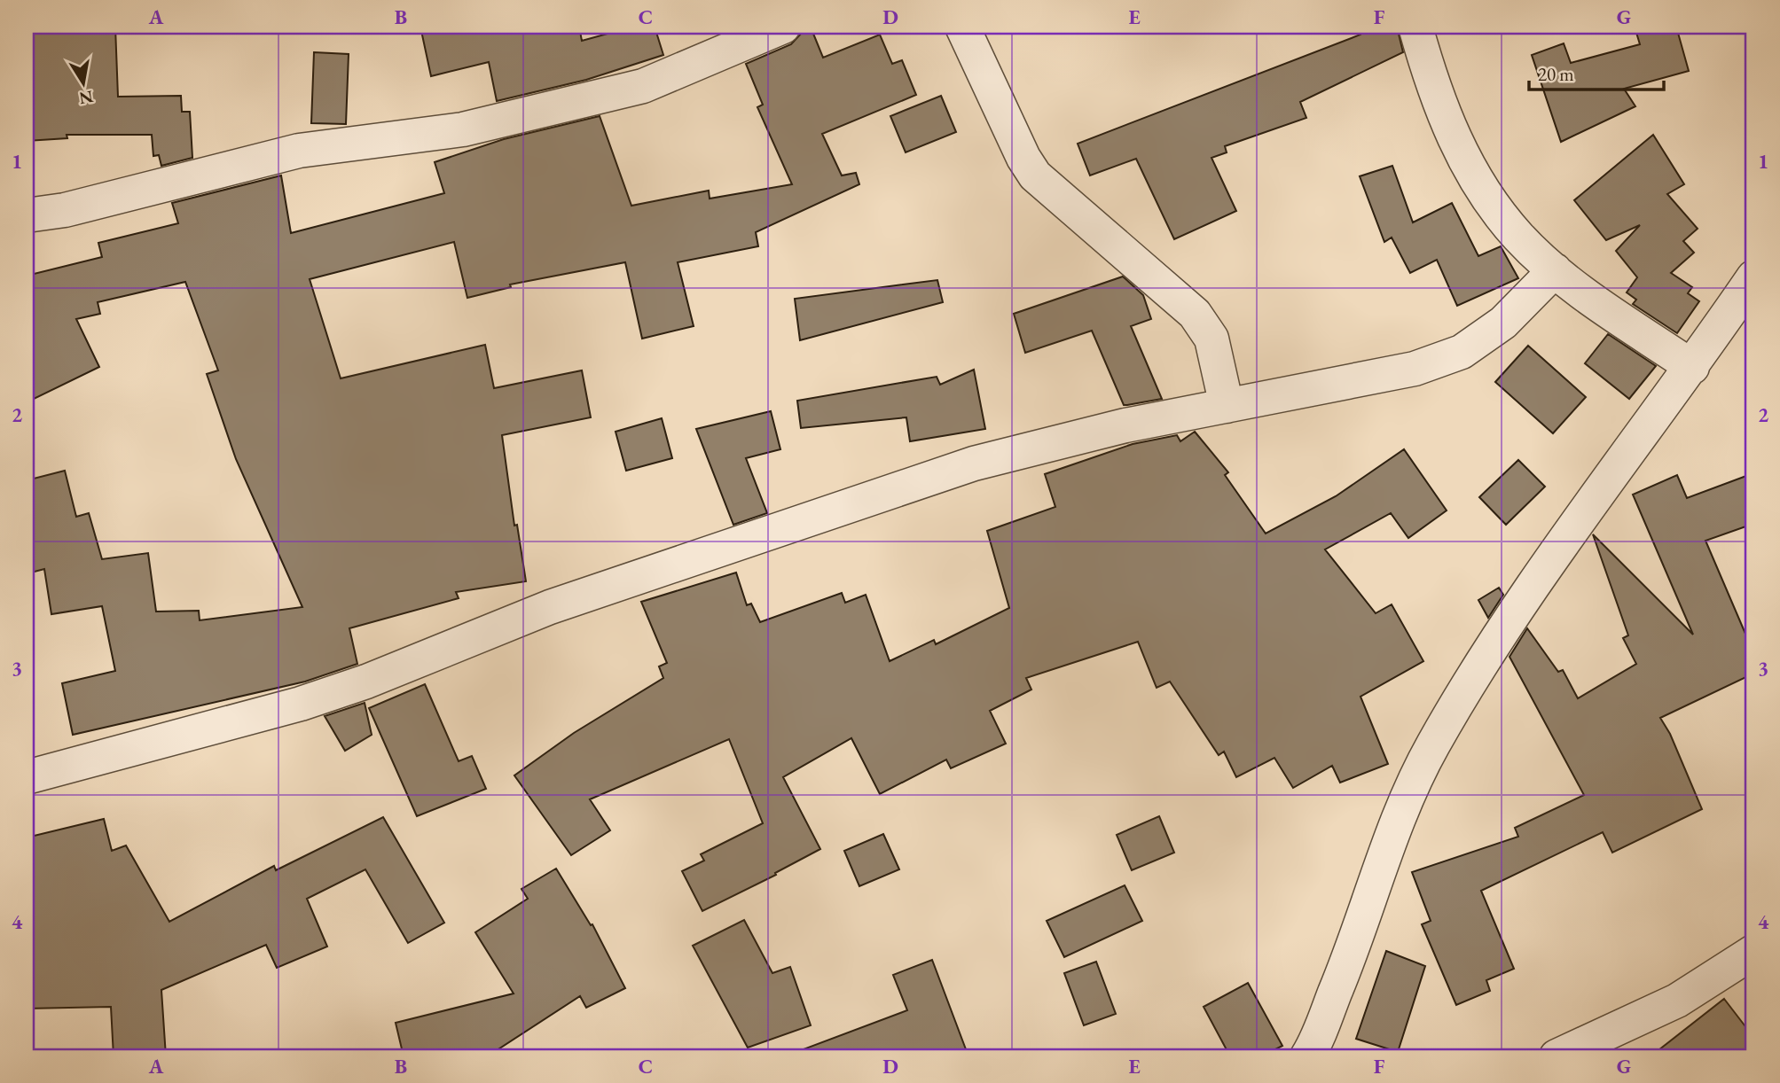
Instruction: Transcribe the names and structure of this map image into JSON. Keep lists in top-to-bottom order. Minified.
{"scale_bar":"20 m","north":"bottom","grid":{"columns":["A","B","C","D","E","F","G"],"rows":["1","2","3","4"]}}
